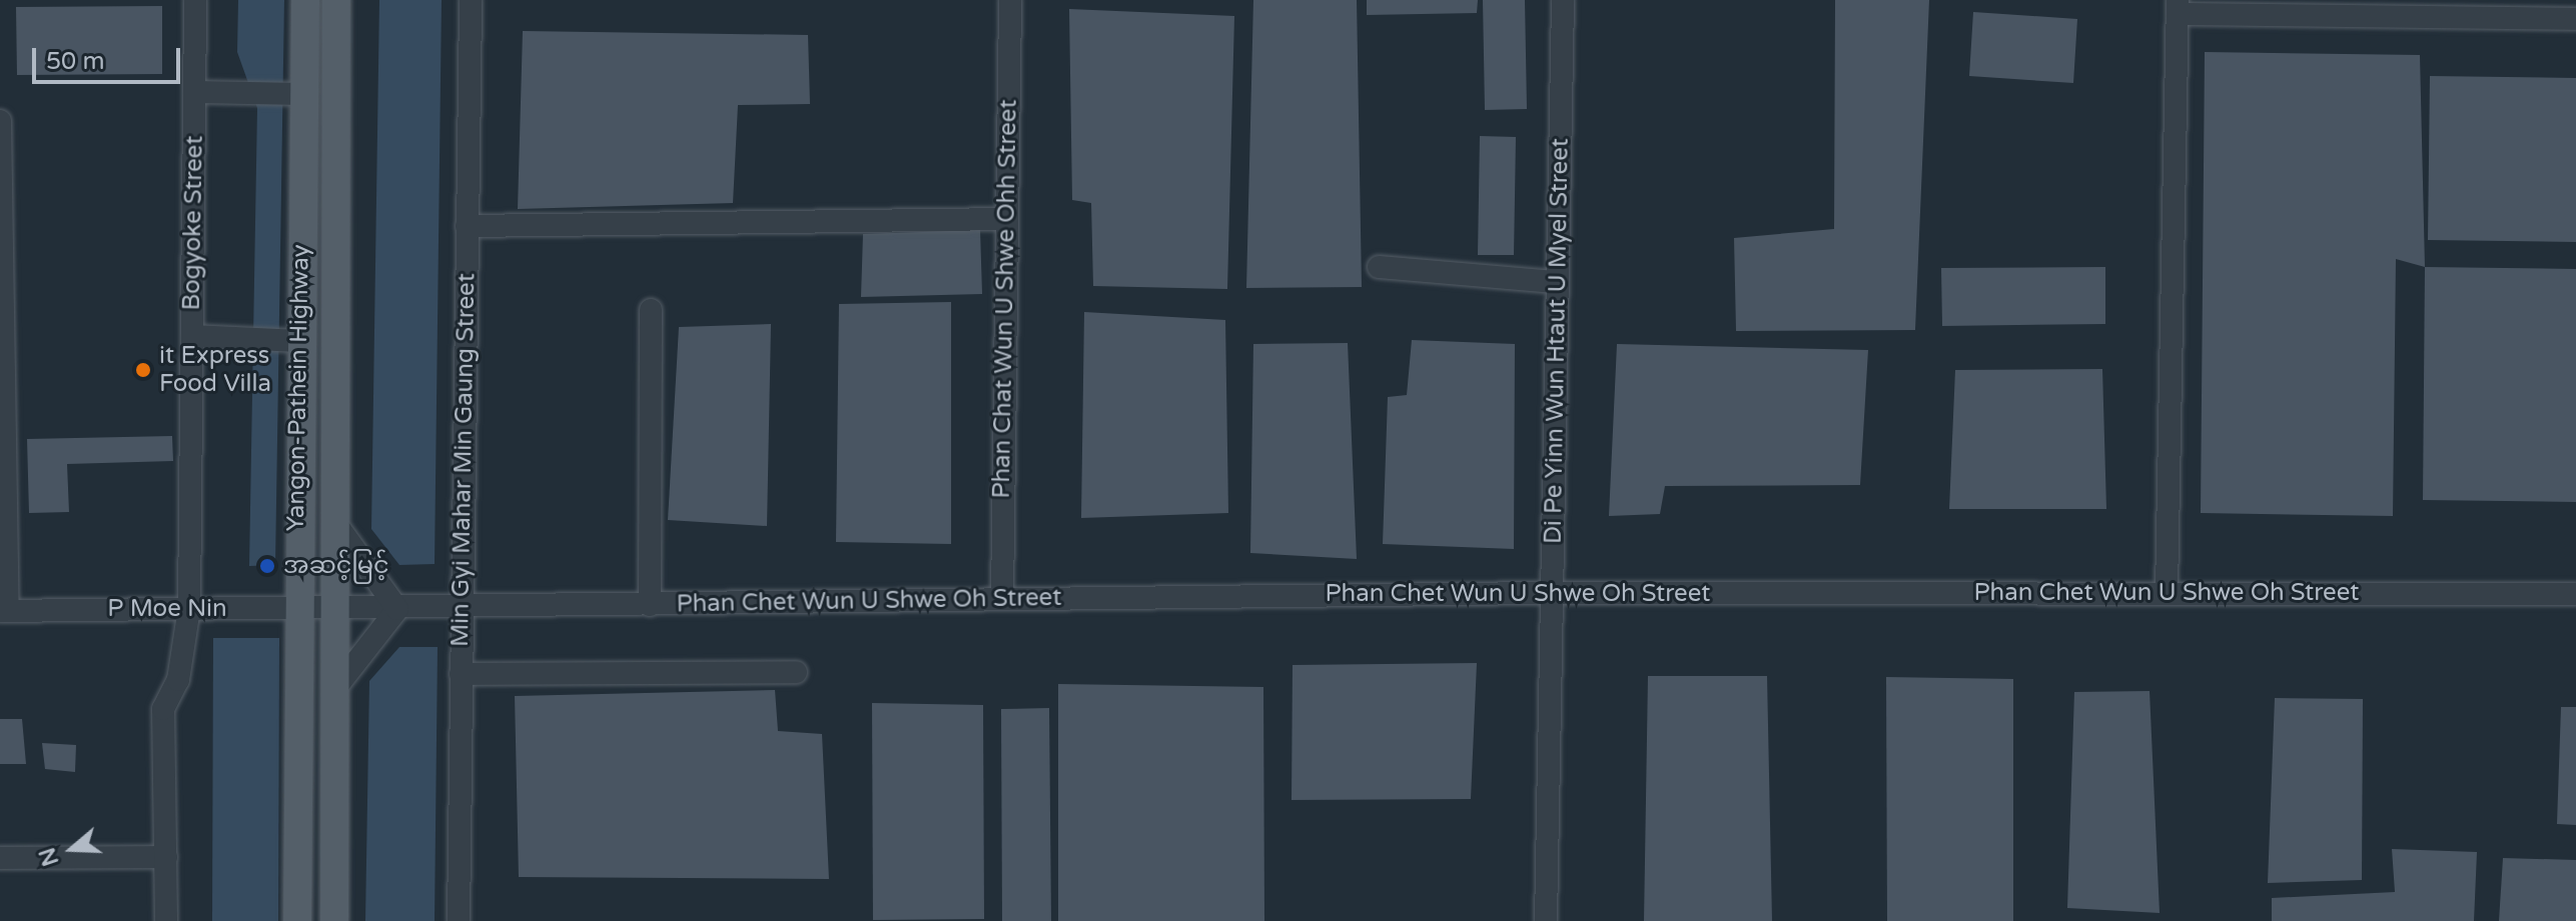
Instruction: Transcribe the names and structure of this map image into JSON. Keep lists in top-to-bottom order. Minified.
{"streets":{"main road":["Yangon-Pathein Highway"],"street":["Bogyoke Street","Phan Chat Wun U Shwe Ohh Street","Di Pe Yinn Wun Htaut U Myel Street","Min Gyi Mahar Min Gaung Street","Phan Chet Wun U Shwe Oh Street","P Moe Nin"]},"crossings":[["Bogyoke Street","P Moe Nin"],["Phan Chat Wun U Shwe Ohh Street","Phan Chet Wun U Shwe Oh Street"],["Di Pe Yinn Wun Htaut U Myel Street","Phan Chet Wun U Shwe Oh Street"],["Yangon-Pathein Highway","P Moe Nin"],["Min Gyi Mahar Min Gaung Street","Phan Chet Wun U Shwe Oh Street"],["Phan Chet Wun U Shwe Oh Street","P Moe Nin"]],"places":["it Express Food Villa","အဆင့်မြင့်"],"scale_bar":"50 m","north":"left"}
